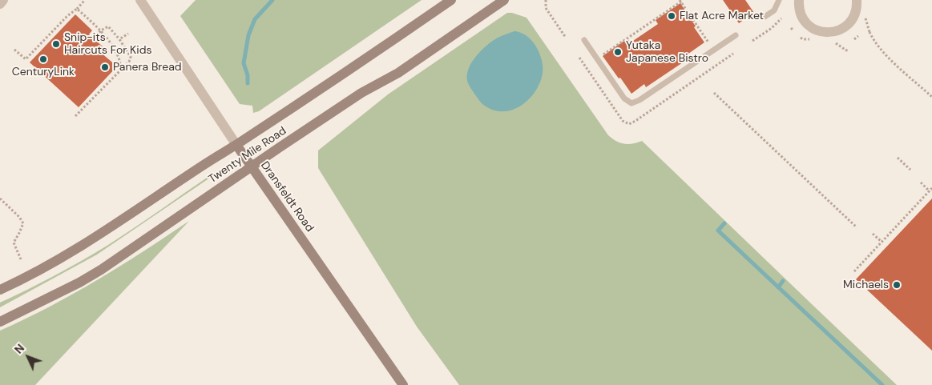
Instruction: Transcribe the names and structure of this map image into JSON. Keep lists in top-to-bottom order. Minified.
{"streets":{"main road":["Twenty Mile Road","Dransfeldt Road"]},"crossings":[["Twenty Mile Road","Dransfeldt Road"]],"places":["Flat Acre Market","Snip-its Haircuts For Kids","Yutaka Japanese Bistro","CenturyLink","Panera Bread","Michaels"],"north":"top left"}
